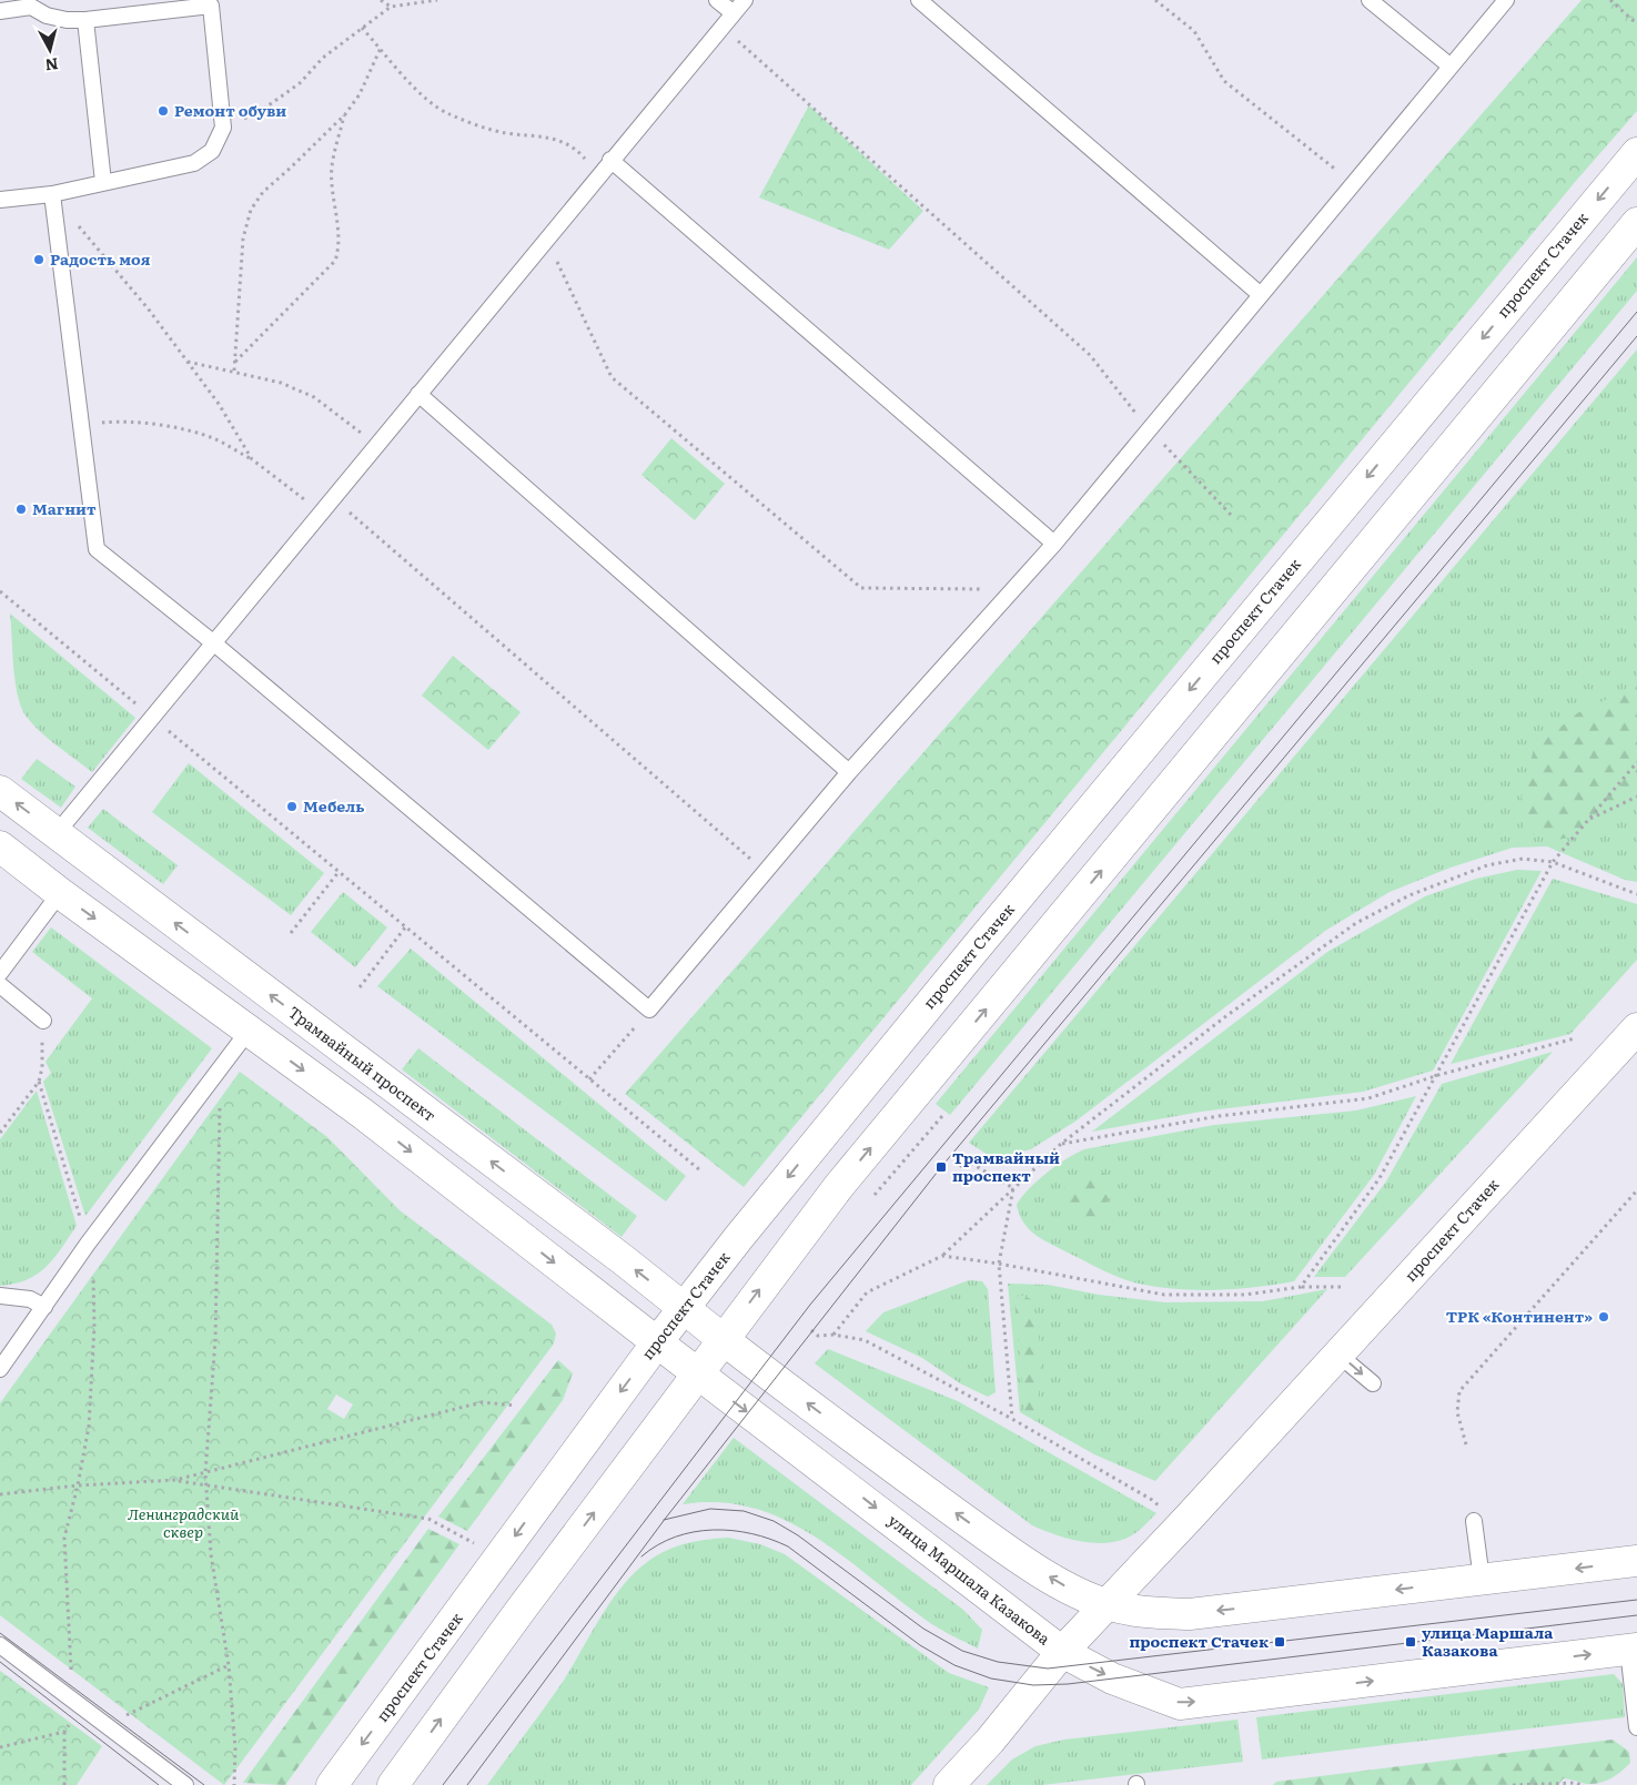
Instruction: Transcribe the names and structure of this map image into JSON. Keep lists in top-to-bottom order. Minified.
{"streets":{"main road":["проспект Стачек","Трамвайный проспект","улица Маршала Казакова"]},"crossings":[["проспект Стачек","Трамвайный проспект"],["проспект Стачек","улица Маршала Казакова"]],"parks":["Ленинградский сквер"],"places":{"other":["Ремонт обуви","Радость моя","Магнит","Мебель","ТРК «Континент»"],"transit":["Трамвайный проспект","проспект Стачек","улица Маршала Казакова"]},"north":"bottom"}
